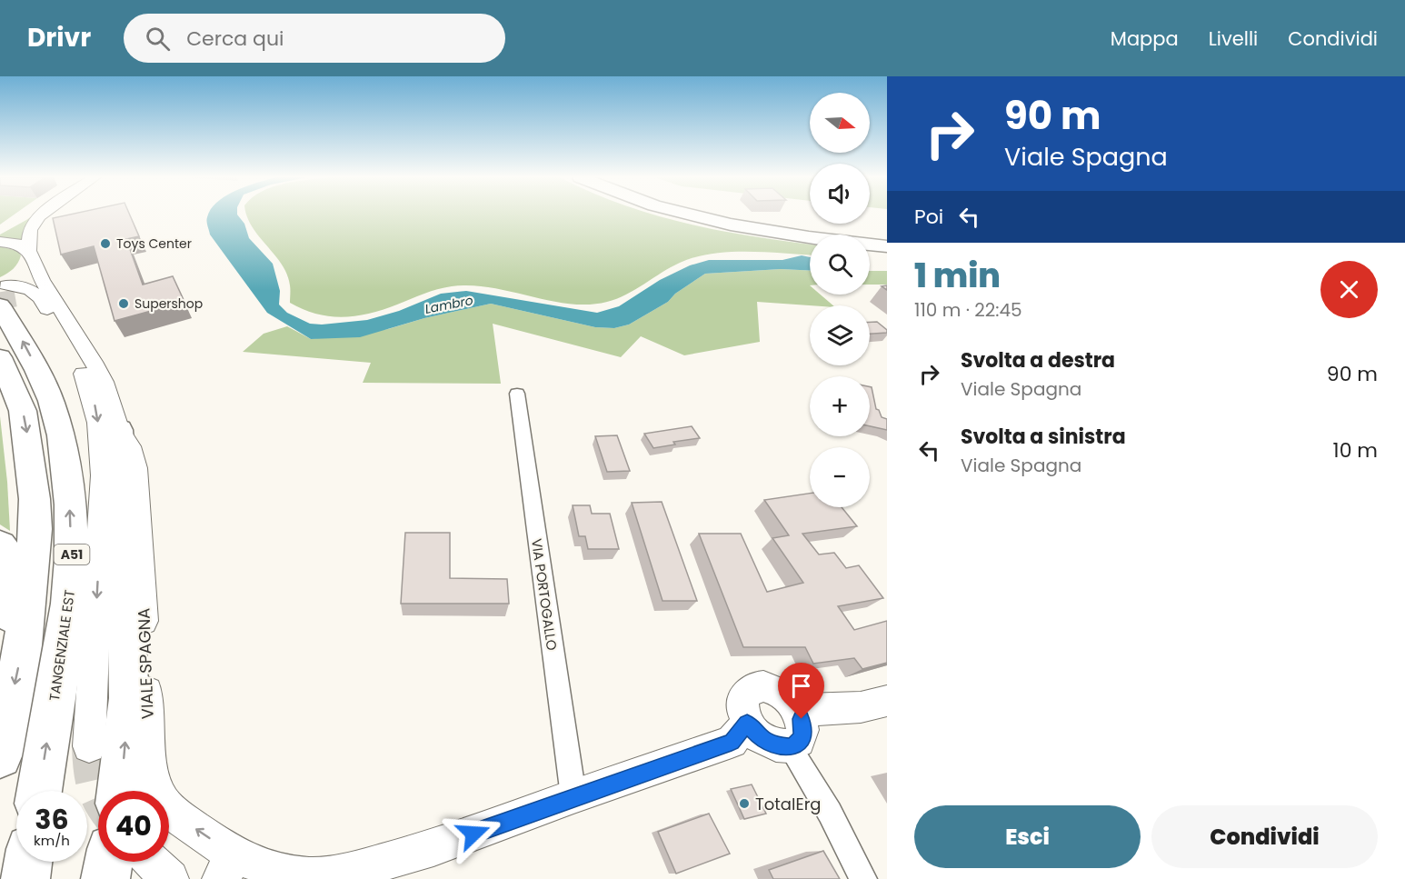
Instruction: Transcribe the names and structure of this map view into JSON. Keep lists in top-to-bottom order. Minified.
{"streets":{"highway":["A51","TANGENZIALE EST"],"street":["VIA PORTOGALLO","VIALE SPAGNA"]},"crossings":[["VIA PORTOGALLO","VIALE SPAGNA"]],"water":["Lambro"],"places":["Toys Center","Supershop","TotalErg"],"north":"right","page":{"header":"Drivr","search":"Cerca qui","nav":["Mappa","Livelli","Condividi"],"turn":["90 m","Viale Spagna"],"map_buttons":["+","−"],"then":"Poi","heading":["1 min","110 m · 22:45"],"list":[{"name":"Svolta a destra","note":"Viale Spagna","value":"90 m"},{"name":"Svolta a sinistra","note":"Viale Spagna","value":"10 m"}],"speed":"36 km/h","limit":"40","buttons":["Esci","Condividi"]}}
